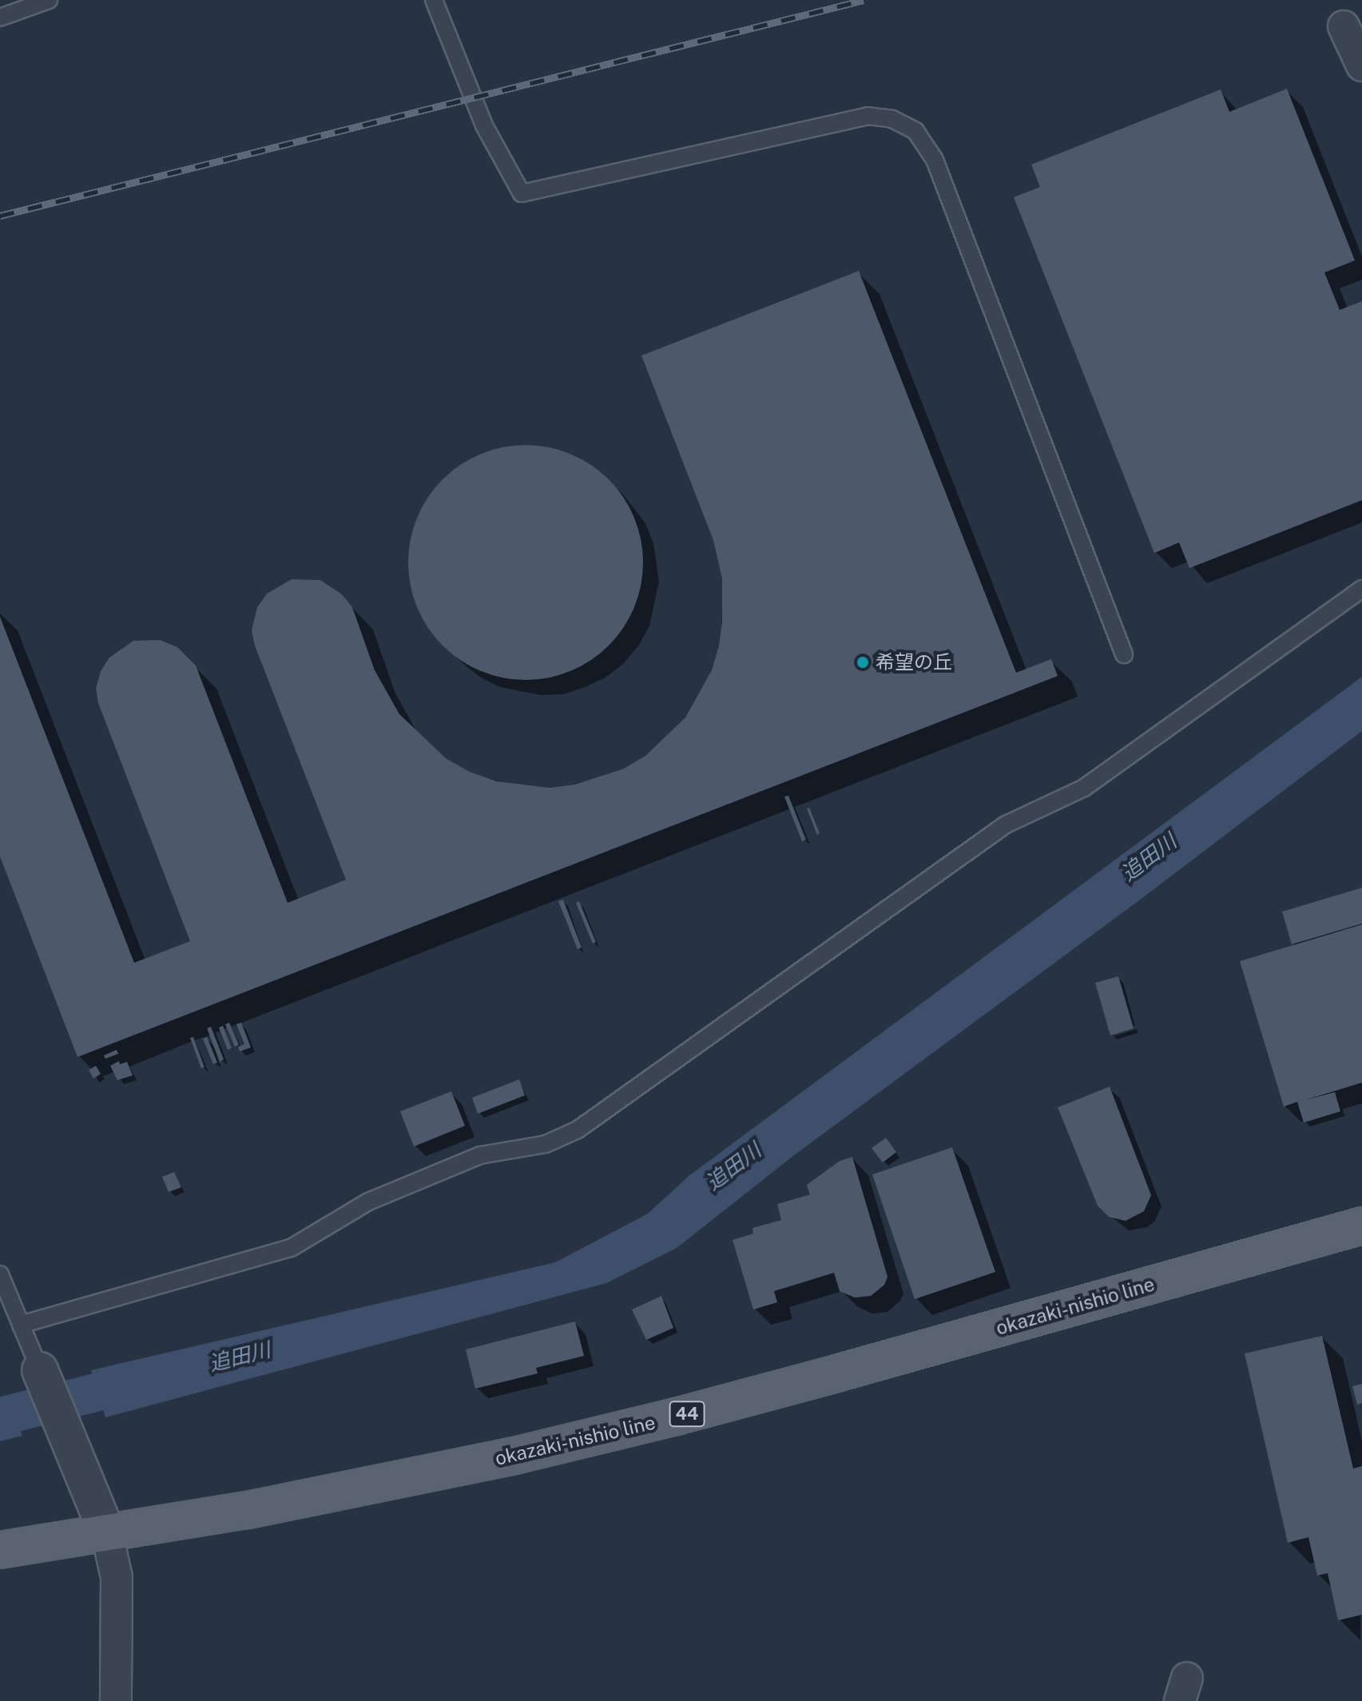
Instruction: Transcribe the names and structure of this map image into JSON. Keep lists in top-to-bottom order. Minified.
{"streets":{"main road":["okazaki-nishio line","44"]},"water":["追田川"],"places":["希望の丘"]}
